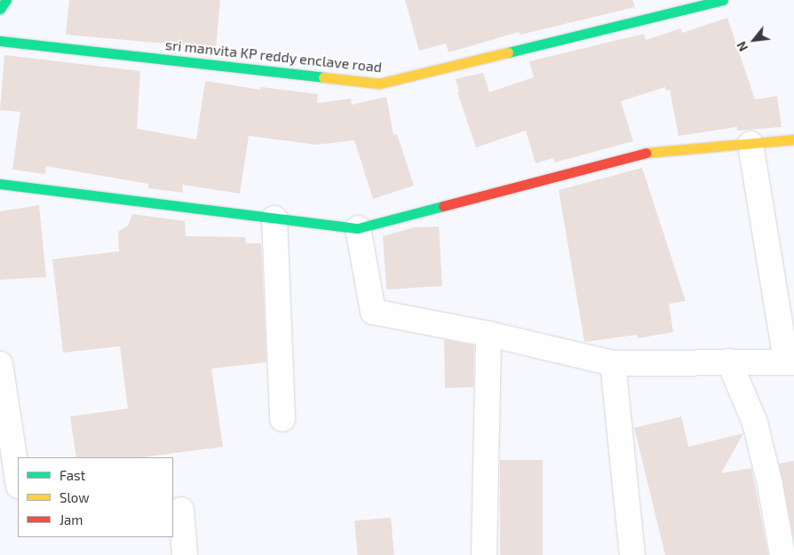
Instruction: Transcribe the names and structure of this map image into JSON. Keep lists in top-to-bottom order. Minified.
{"streets":{"street":["sri manvita KP reddy enclave road"]},"legend":["Fast","Slow","Jam"],"north":"bottom left"}
